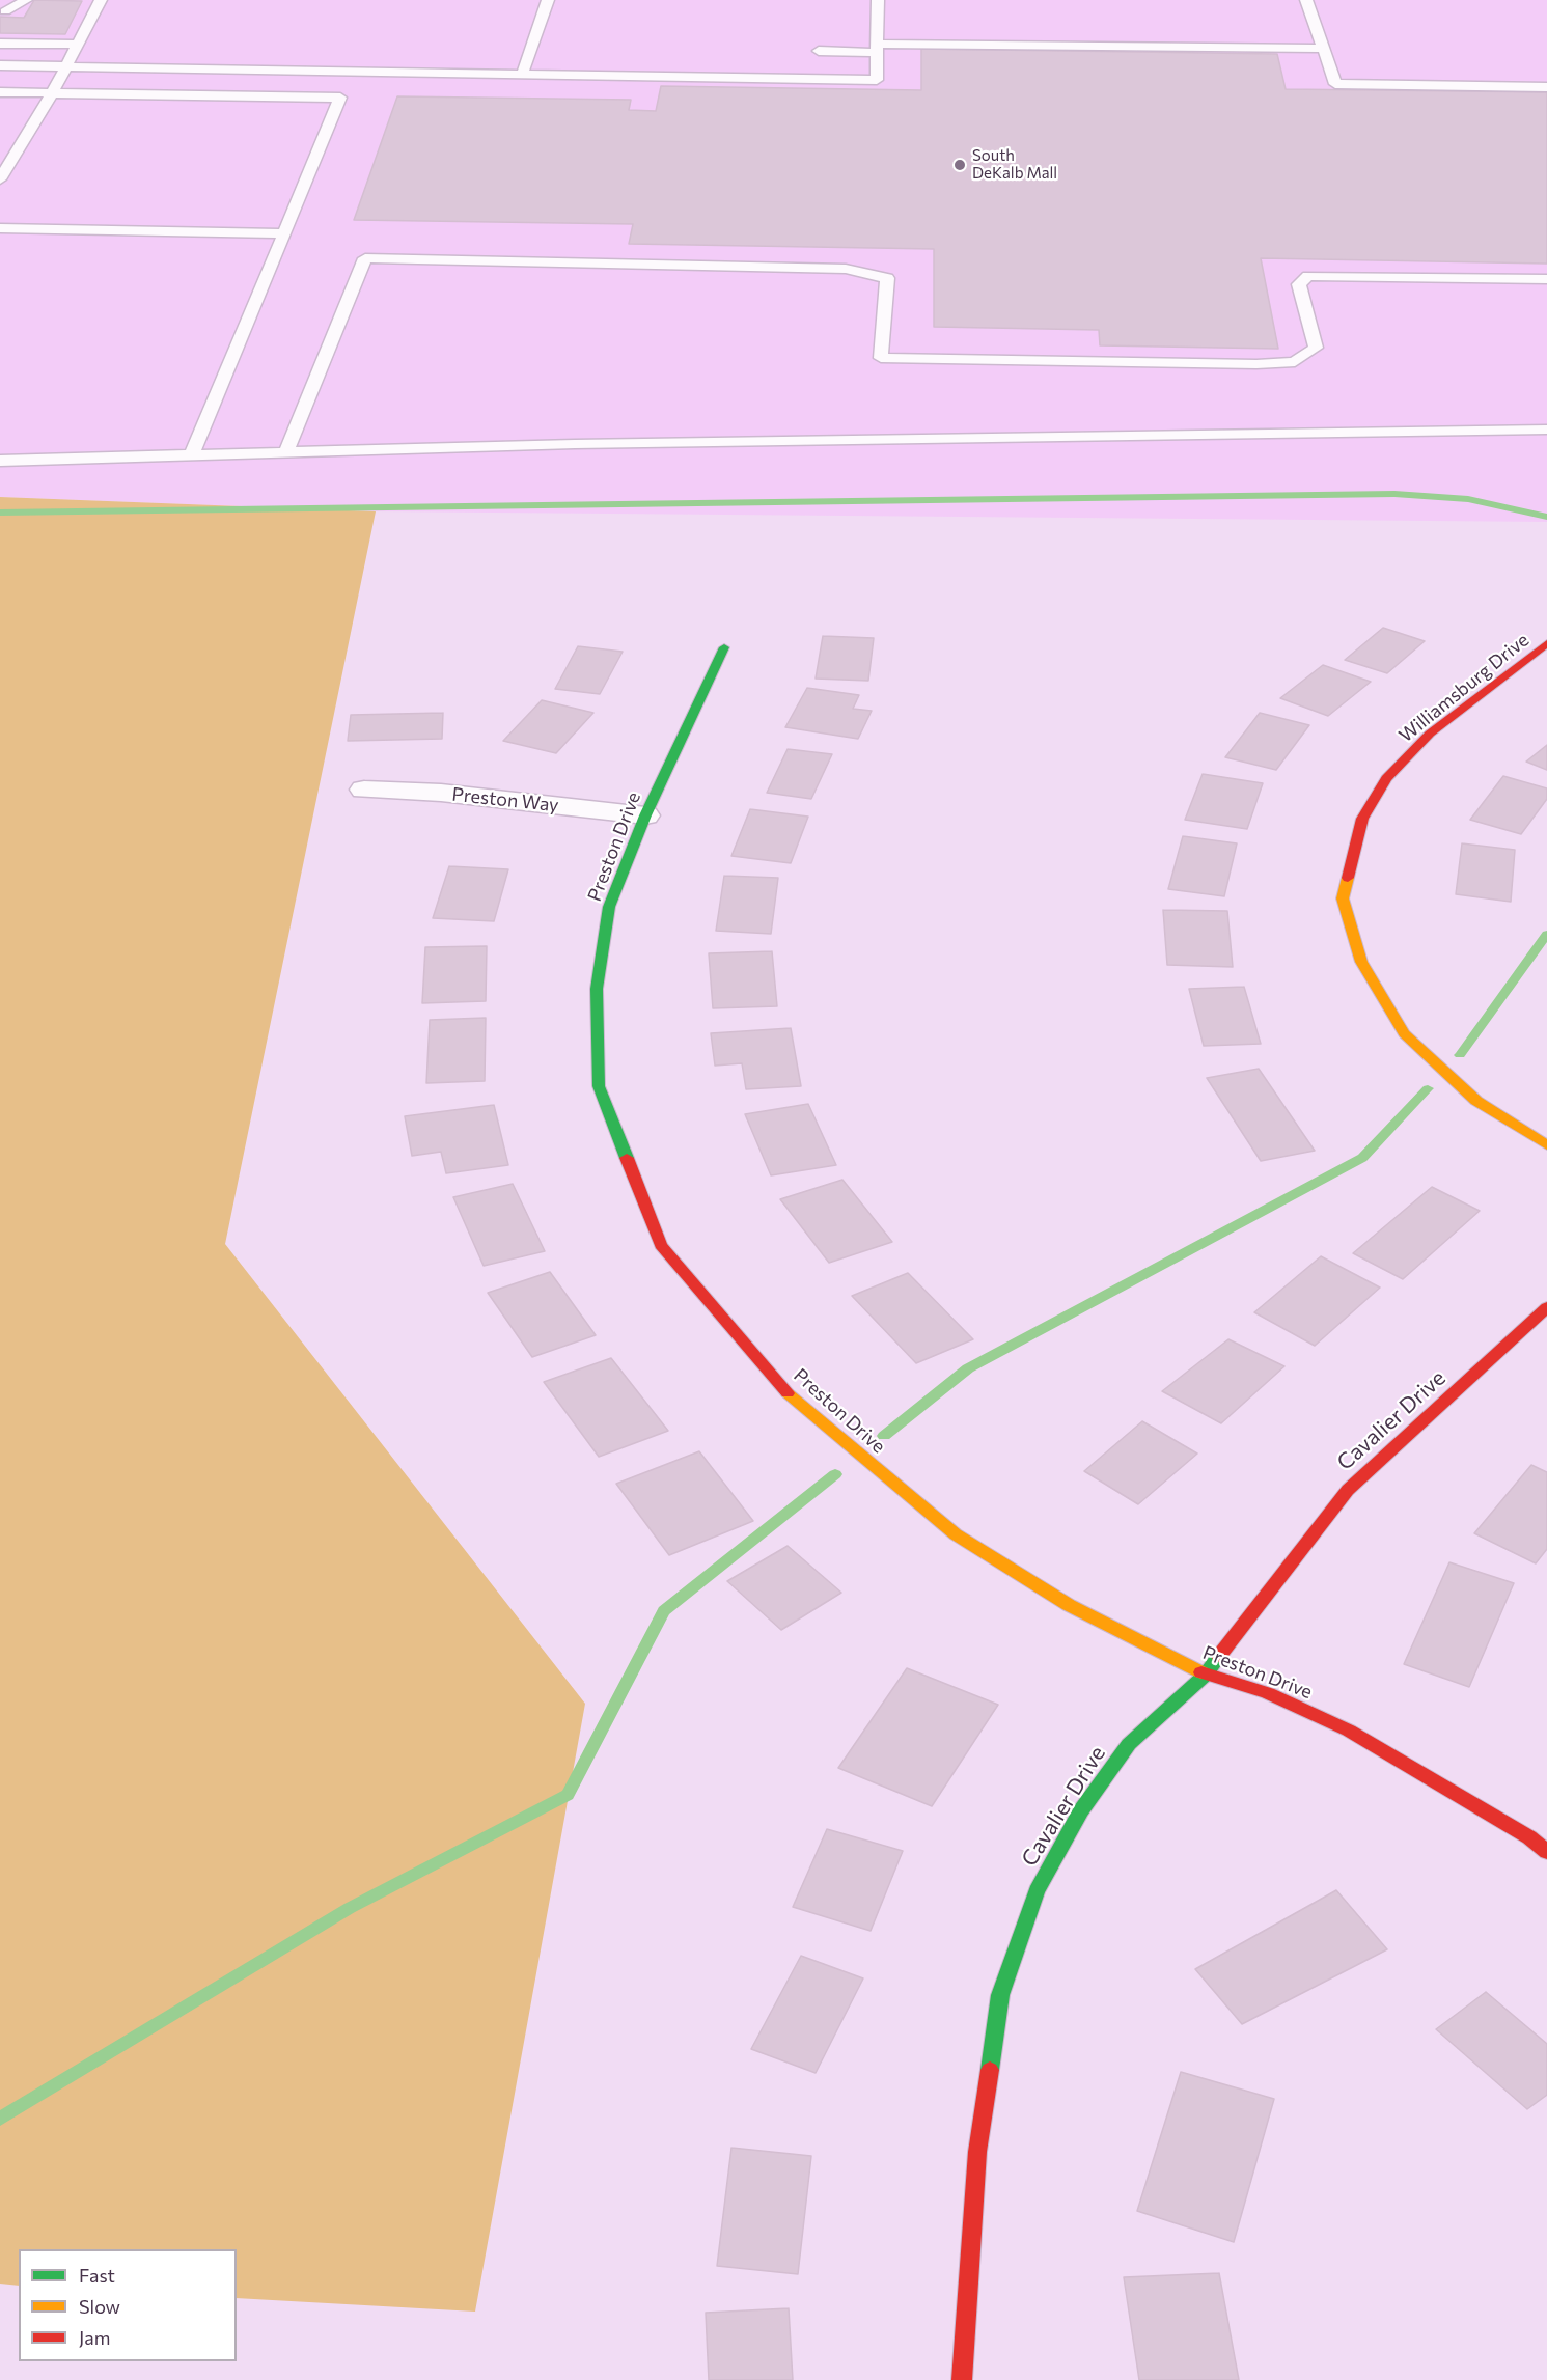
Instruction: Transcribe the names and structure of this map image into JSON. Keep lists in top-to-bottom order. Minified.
{"streets":{"street":["Williamsburg Drive","Preston Way","Preston Drive","Cavalier Drive"]},"crossings":[["Preston Way","Preston Drive"],["Preston Drive","Cavalier Drive"]],"places":["South DeKalb Mall"],"legend":["Fast","Slow","Jam"]}
